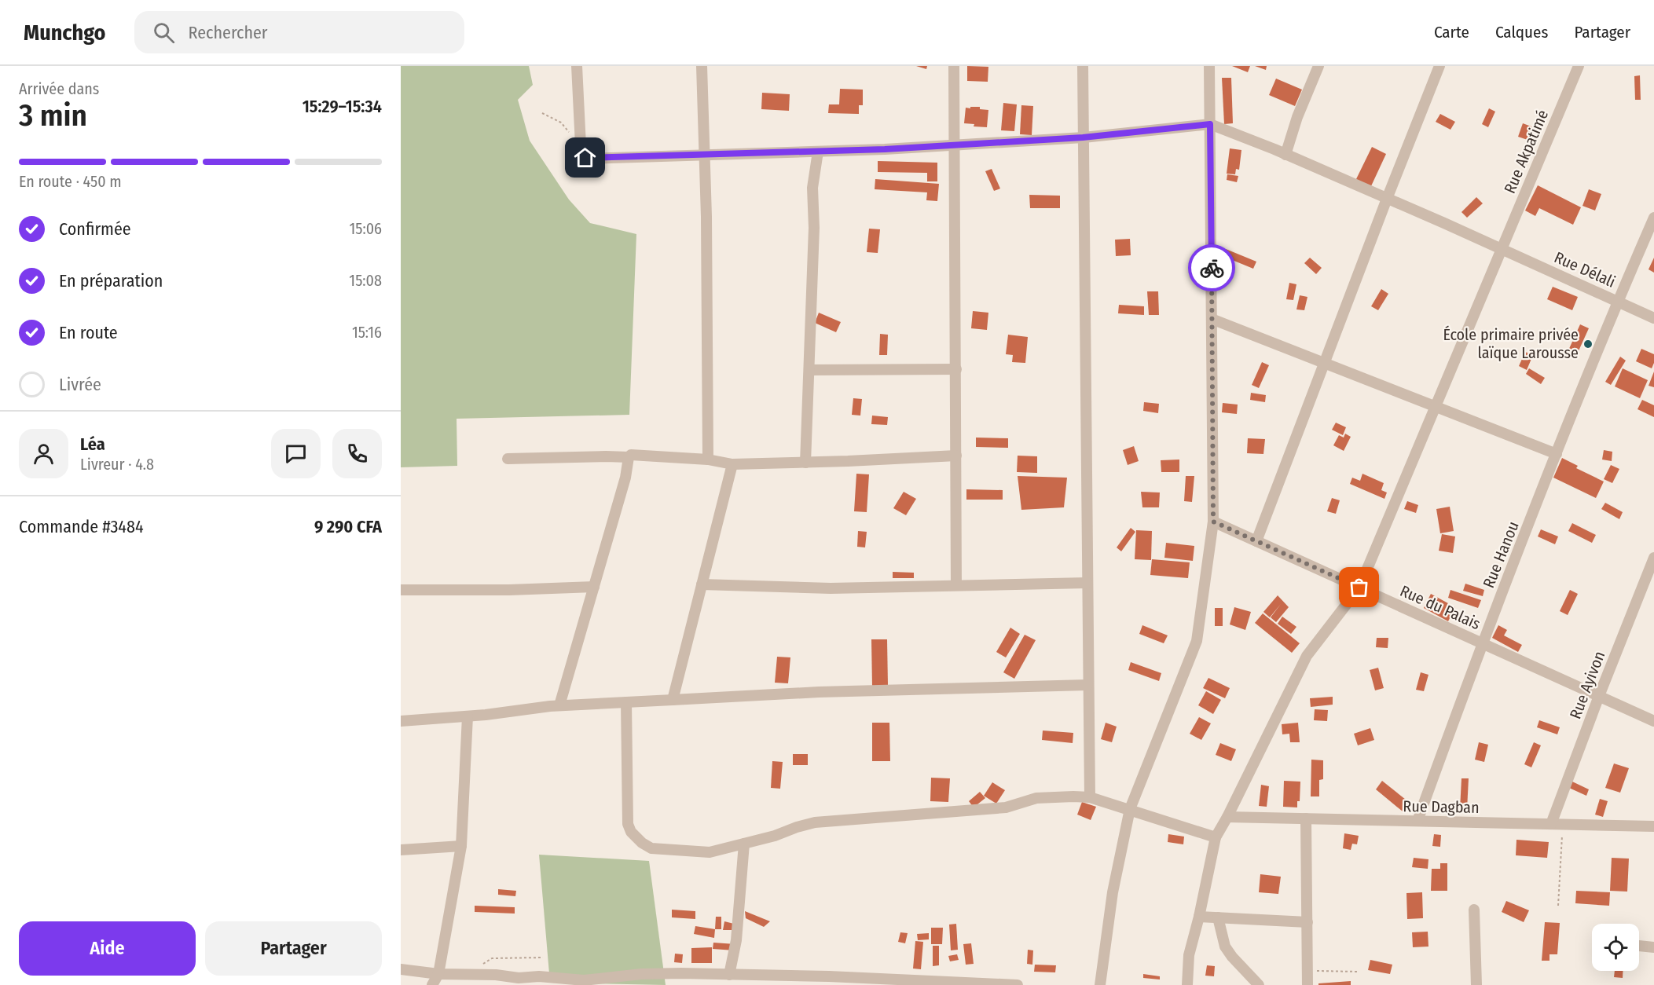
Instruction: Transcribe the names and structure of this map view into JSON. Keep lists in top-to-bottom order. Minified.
{"streets":{"street":["Rue Akpatimé","Rue Délali","Rue Hanou","Rue du Palais","Rue Ayivon","Rue Dagban"]},"crossings":[["Rue Akpatimé","Rue Délali"],["Rue Akpatimé","Rue du Palais"],["Rue Akpatimé","Rue Dagban"],["Rue Délali","Rue Hanou"],["Rue Hanou","Rue du Palais"],["Rue Hanou","Rue Dagban"],["Rue du Palais","Rue Ayivon"],["Rue Ayivon","Rue Dagban"]],"places":["École primaire privée laïque Larousse"],"page":{"header":"Munchgo","search":"Rechercher","nav":["Carte","Calques","Partager"],"heading":["3 min","Arrivée dans","15:29–15:34"],"panel":["Léa","Livreur · 4.8","Commande #3484","9 290 CFA"],"bar":"En route · 450 m","list":[["Confirmée","15:06"],["En préparation","15:08"],["En route","15:16"],"Livrée"],"buttons":["Aide","Partager"]}}
